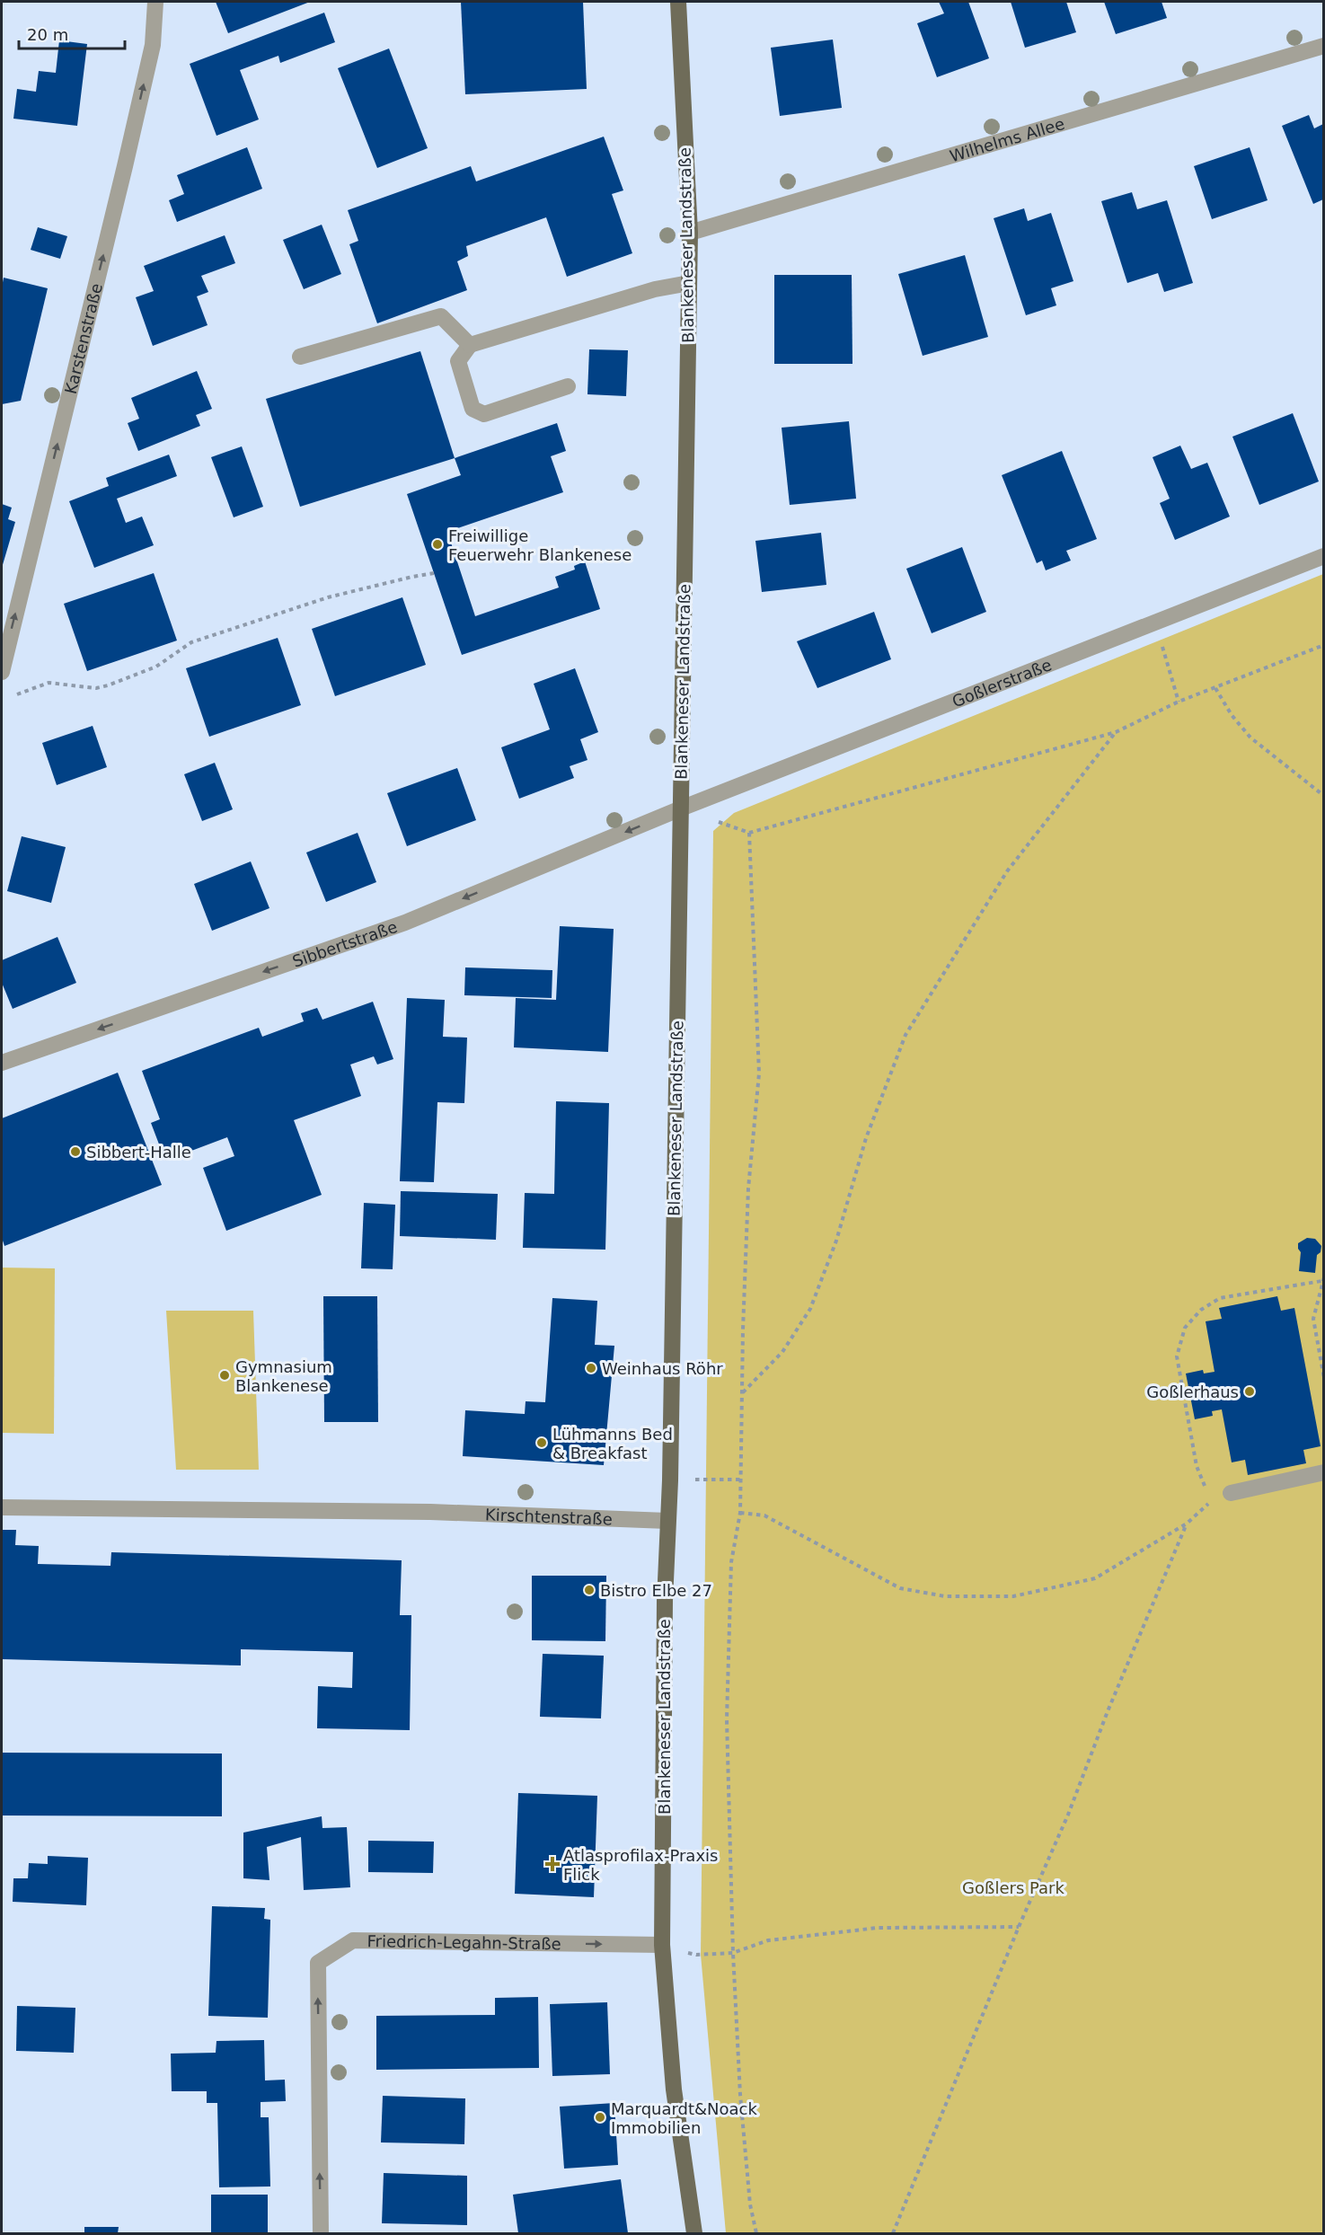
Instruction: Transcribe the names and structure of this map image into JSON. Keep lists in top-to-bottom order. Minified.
{"streets":{"main road":["Blankeneser Landstraße"],"street":["Wilhelms Allee","Karstenstraße","Goßlerstraße","Sibbertstraße","Kirschtenstraße","Friedrich-Legahn-Straße"]},"crossings":[["Wilhelms Allee","Blankeneser Landstraße"],["Blankeneser Landstraße","Goßlerstraße"],["Blankeneser Landstraße","Sibbertstraße"],["Blankeneser Landstraße","Kirschtenstraße"],["Blankeneser Landstraße","Friedrich-Legahn-Straße"],["Goßlerstraße","Sibbertstraße"]],"one_way":["Karstenstraße","Sibbertstraße"],"parks":["Goßlers Park"],"places":{"other":["Freiwillige Feuerwehr Blankenese","Sibbert-Halle","Weinhaus Röhr","Gymnasium Blankenese","Goßlerhaus","Lühmanns Bed & Breakfast","Bistro Elbe 27","Marquardt&Noack Immobilien"],"health":["Atlasprofilax-Praxis Flick"]},"scale_bar":"20 m"}
